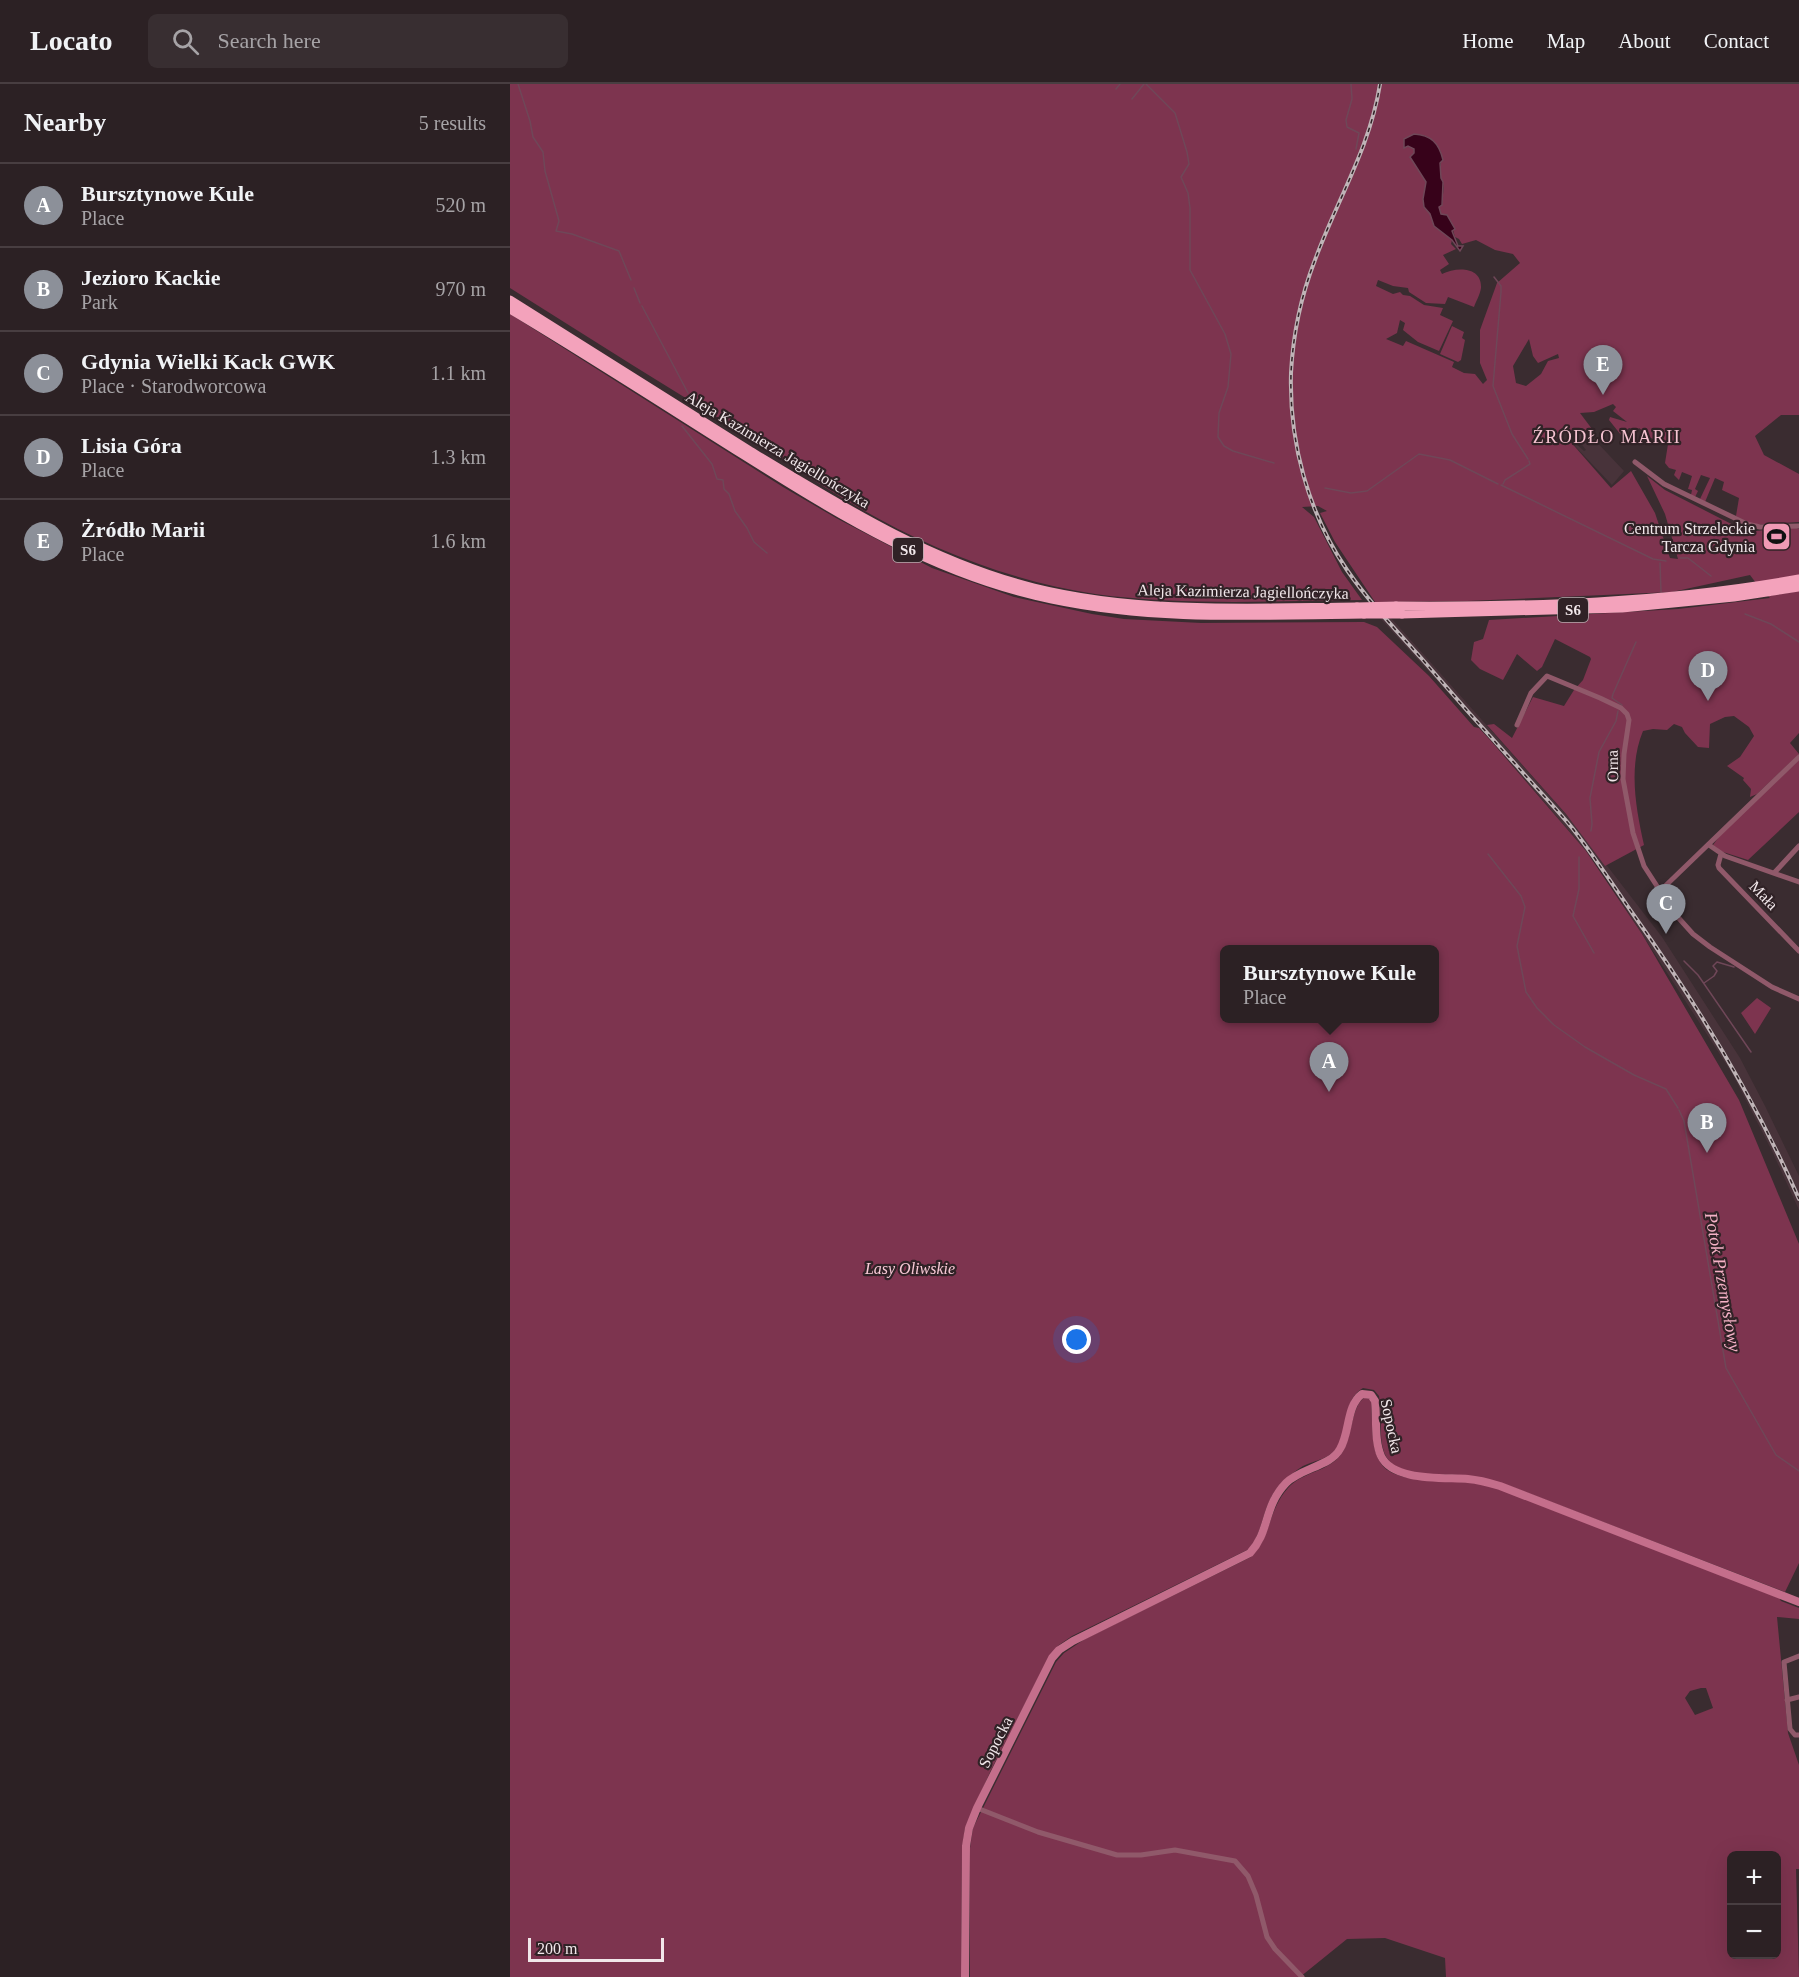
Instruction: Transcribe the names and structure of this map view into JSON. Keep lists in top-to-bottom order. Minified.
{"streets":{"highway":["Aleja Kazimierza Jagiellończyka","S6"],"main road":["Sopocka"],"street":["Orna","Mała"]},"districts":["ŹRÓDŁO MARII"],"water":["Potok Przemysłowy"],"parks":["Lasy Oliwskie"],"places":{"sports":["Centrum Strzeleckie Tarcza Gdynia"]},"scale_bar":"200 m","page":{"header":"Locato","search":"Search here","nav":["Home","Map","About","Contact"],"heading":["Nearby","5 results"],"list":[{"mark":"A","name":"Bursztynowe Kule","note":"Place","value":"520 m"},{"mark":"B","name":"Jezioro Kackie","note":"Park","value":"970 m"},{"mark":"C","name":"Gdynia Wielki Kack GWK","note":"Place · Starodworcowa","value":"1.1 km"},{"mark":"D","name":"Lisia Góra","note":"Place","value":"1.3 km"},{"mark":"E","name":"Żródło Marii","note":"Place","value":"1.6 km"}],"pins":["E","D","C","A","B"],"popup":["Bursztynowe Kule","Place"],"map_buttons":["+","−"],"scale":"200 m"}}
